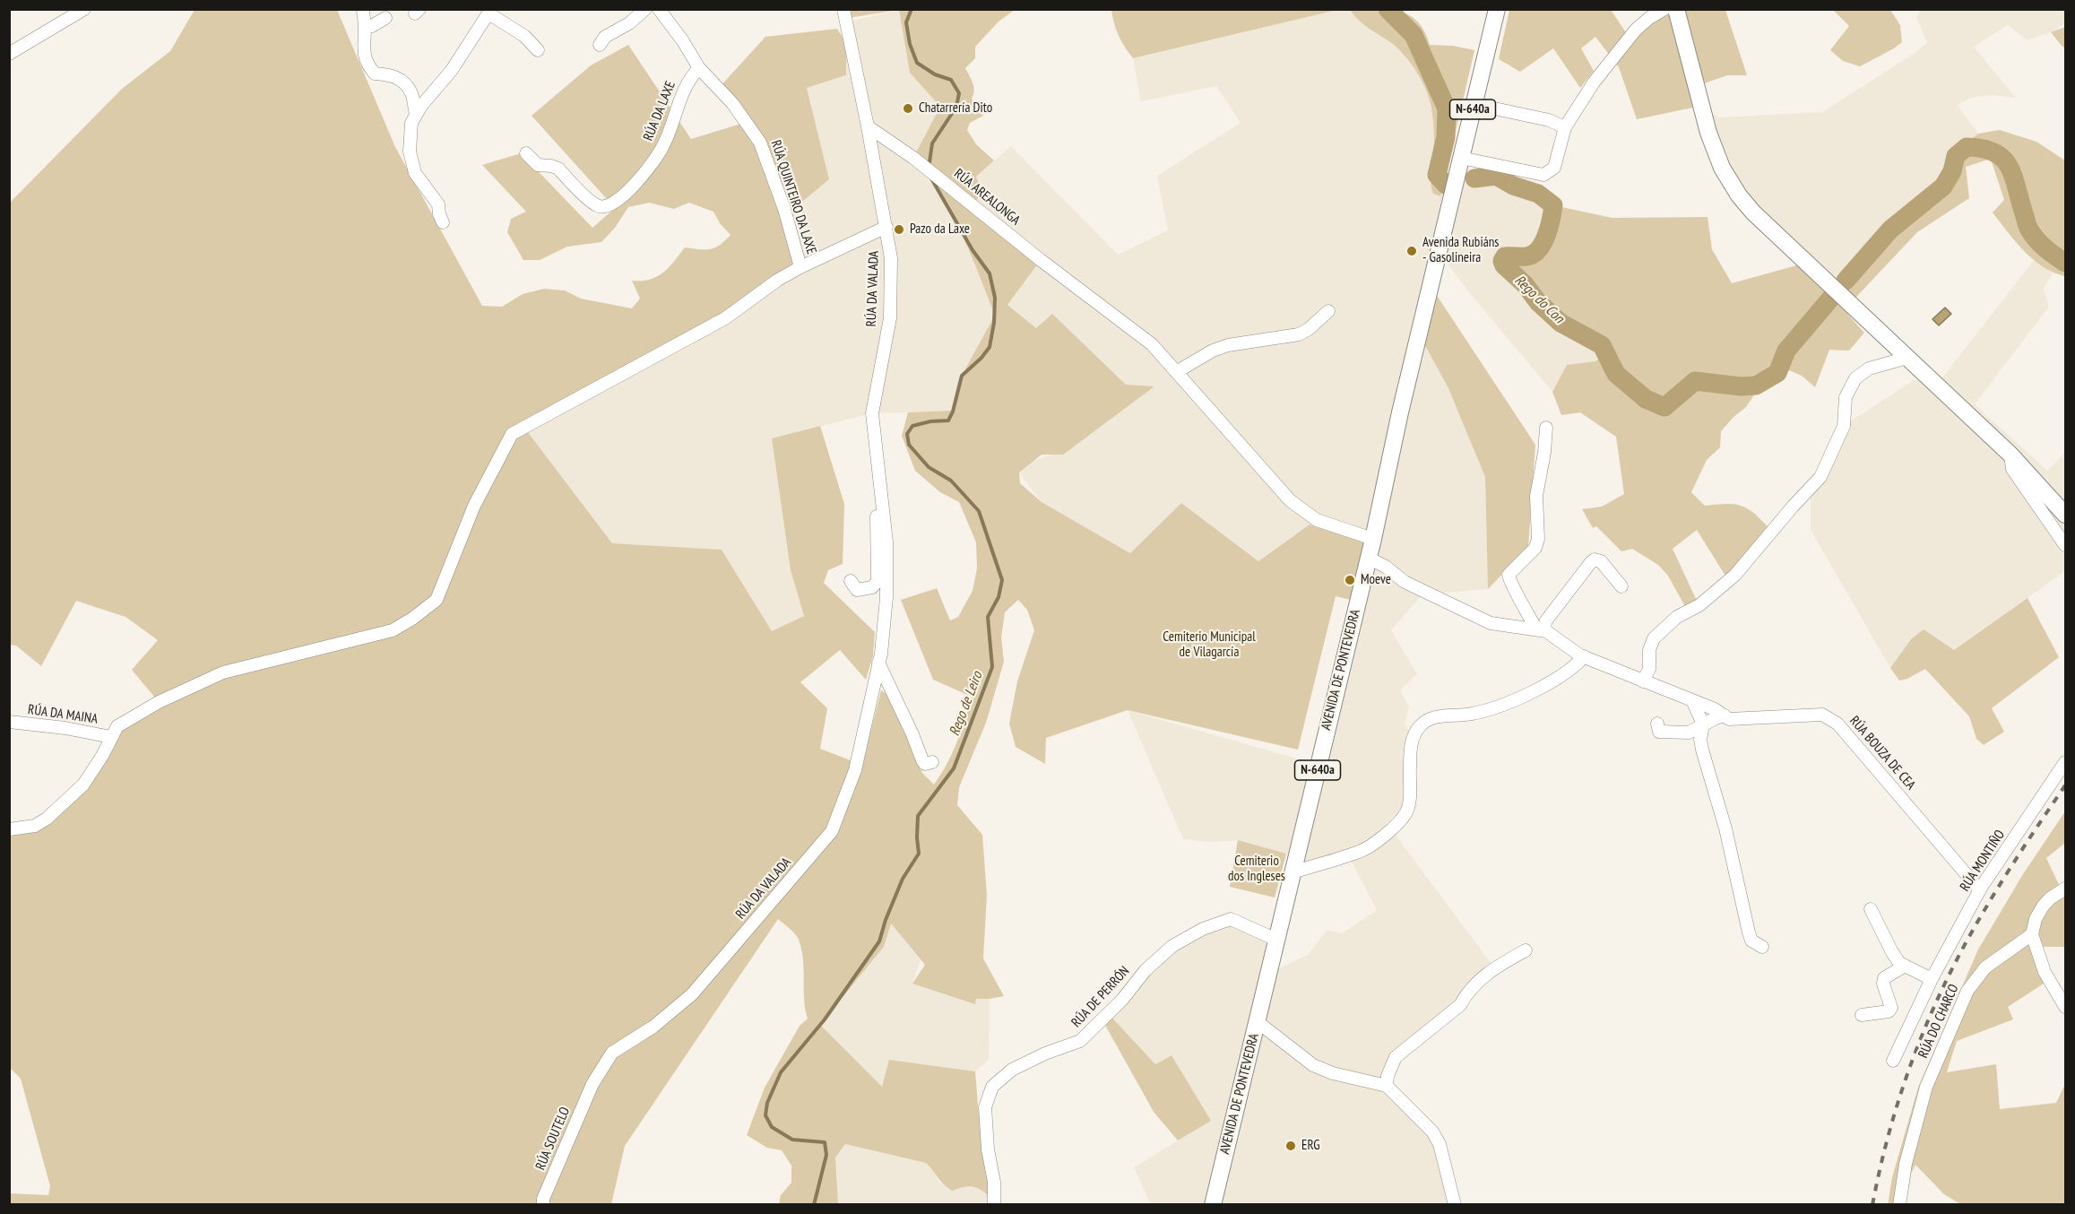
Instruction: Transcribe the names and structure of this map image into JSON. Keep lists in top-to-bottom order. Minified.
{"streets":{"main road":["N-640a","AVENIDA DE PONTEVEDRA"],"street":["RÚA DA LAXE","RÚA QUINTEIRO DA LAXE","RÚA AREALONGA","RÚA DA VALADA","RÚA DA MAINA","RÚA BOUZA DE CEA","RÚA MONTIÑO","RÚA DE PERRÓN","RÚA DO CHARCO","RÚA SOUTELO"]},"crossings":[["RÚA DA LAXE","RÚA QUINTEIRO DA LAXE"],["RÚA AREALONGA","RÚA DA VALADA"],["RÚA AREALONGA","AVENIDA DE PONTEVEDRA"],["RÚA DA VALADA","RÚA SOUTELO"],["AVENIDA DE PONTEVEDRA","RÚA BOUZA DE CEA"],["AVENIDA DE PONTEVEDRA","RÚA DE PERRÓN"],["RÚA BOUZA DE CEA","RÚA MONTIÑO"]],"water":["Rego do Con","Rego de Leiro"],"parks":["Cemiterio Municipal de Vilagarcía","Cemiterio dos Ingleses"],"places":["Chatarrería Dito","Pazo da Laxe","Avenida Rubiáns - Gasolineira","Moeve","ERG"]}
